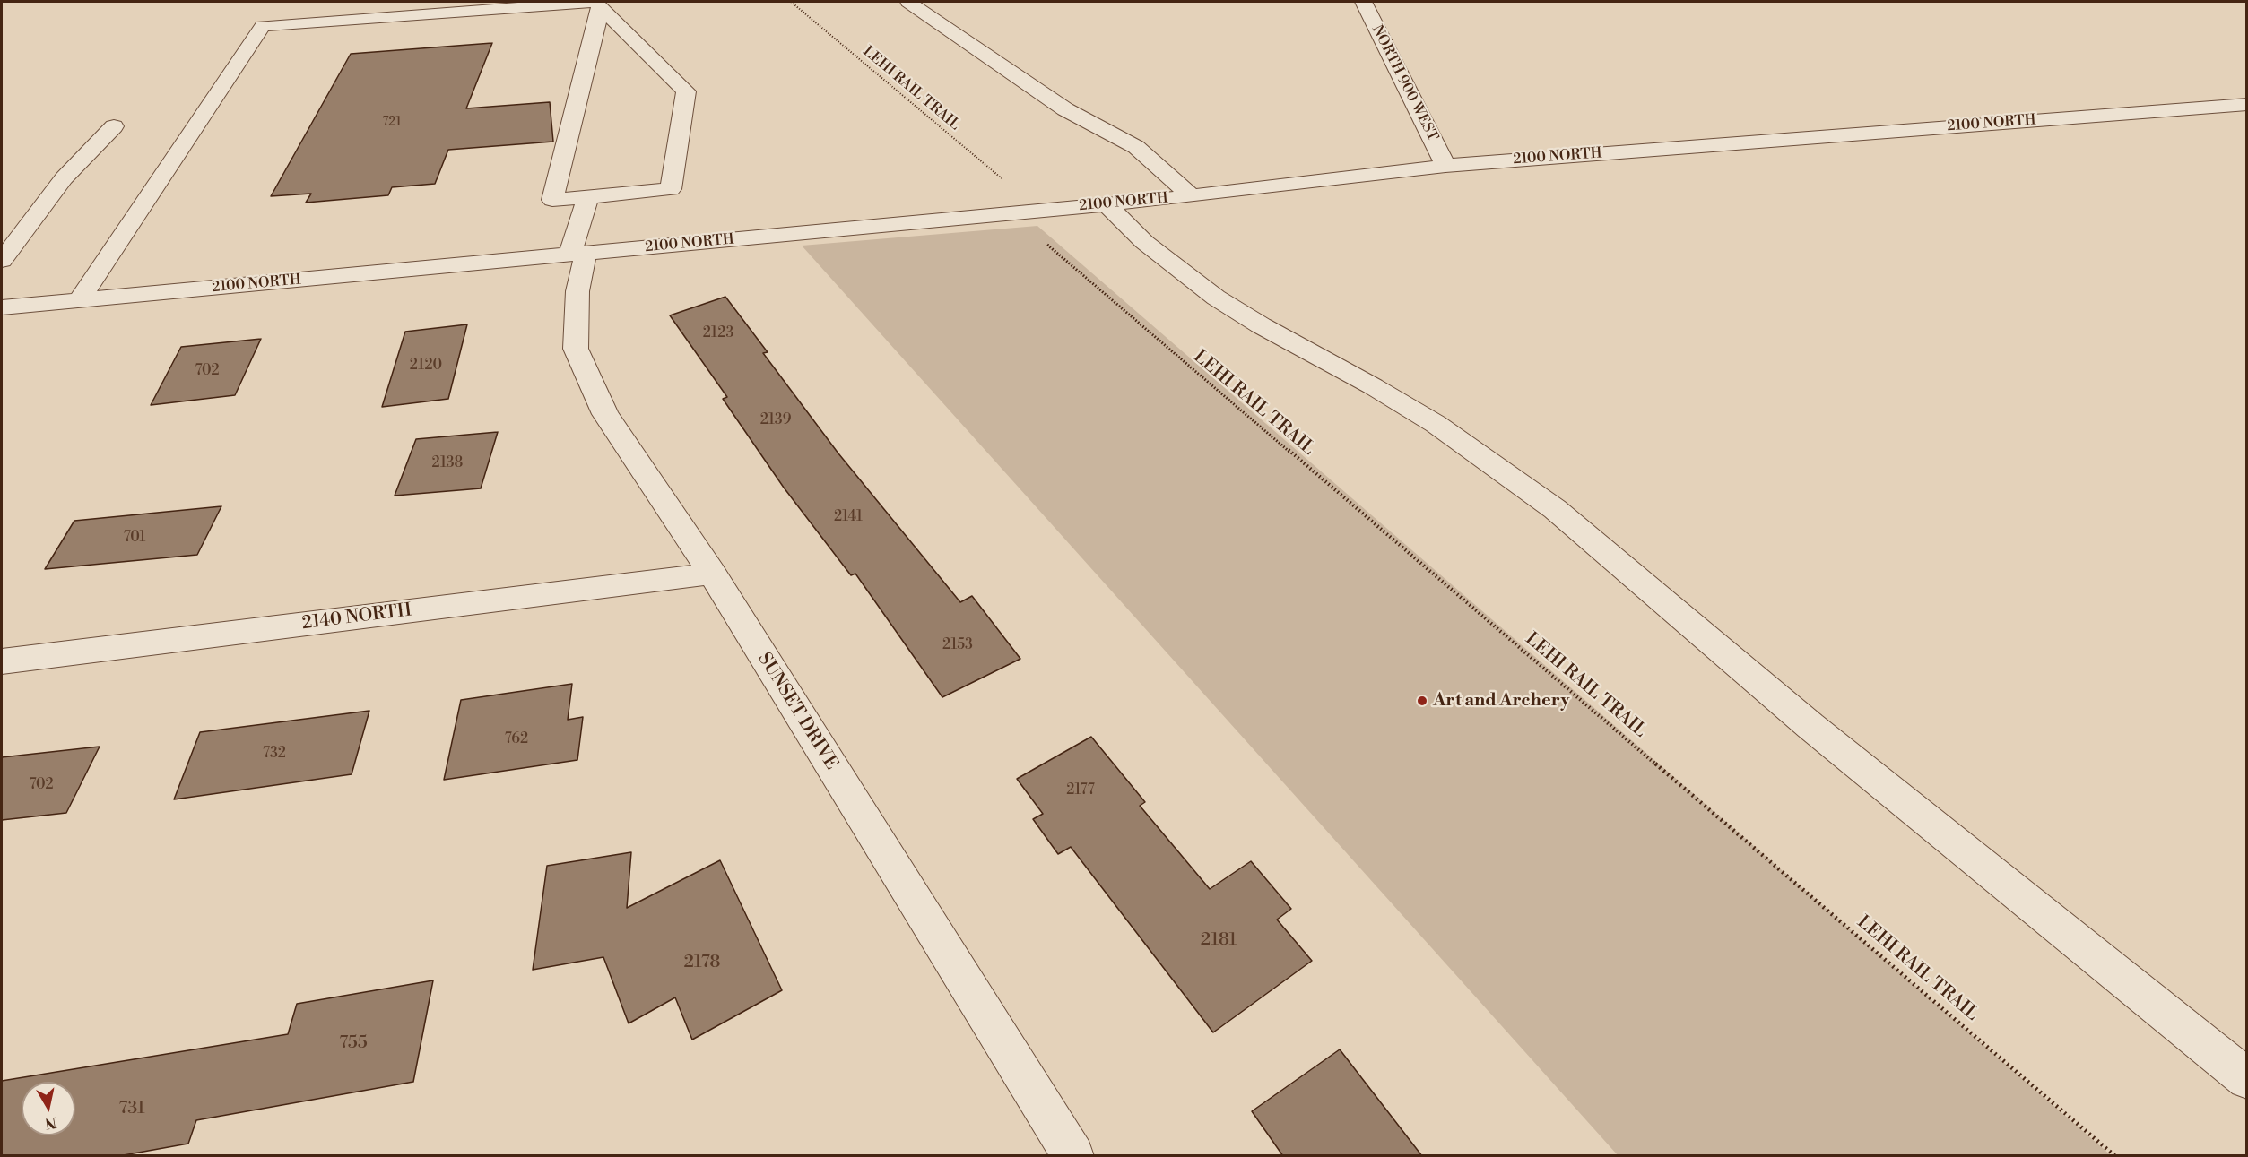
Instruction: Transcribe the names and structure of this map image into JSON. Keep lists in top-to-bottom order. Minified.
{"streets":{"street":["NORTH 900 WEST","2100 NORTH","2140 NORTH","SUNSET DRIVE"],"path":["LEHI RAIL TRAIL"]},"crossings":[["NORTH 900 WEST","2100 NORTH"],["2100 NORTH","SUNSET DRIVE"],["2140 NORTH","SUNSET DRIVE"]],"places":["Art and Archery"],"house_numbers":["721","2123","2120","702","2139","2138","2141","701","2153","762","732","702","2177","2181","2178","755","731"],"north":"bottom"}
